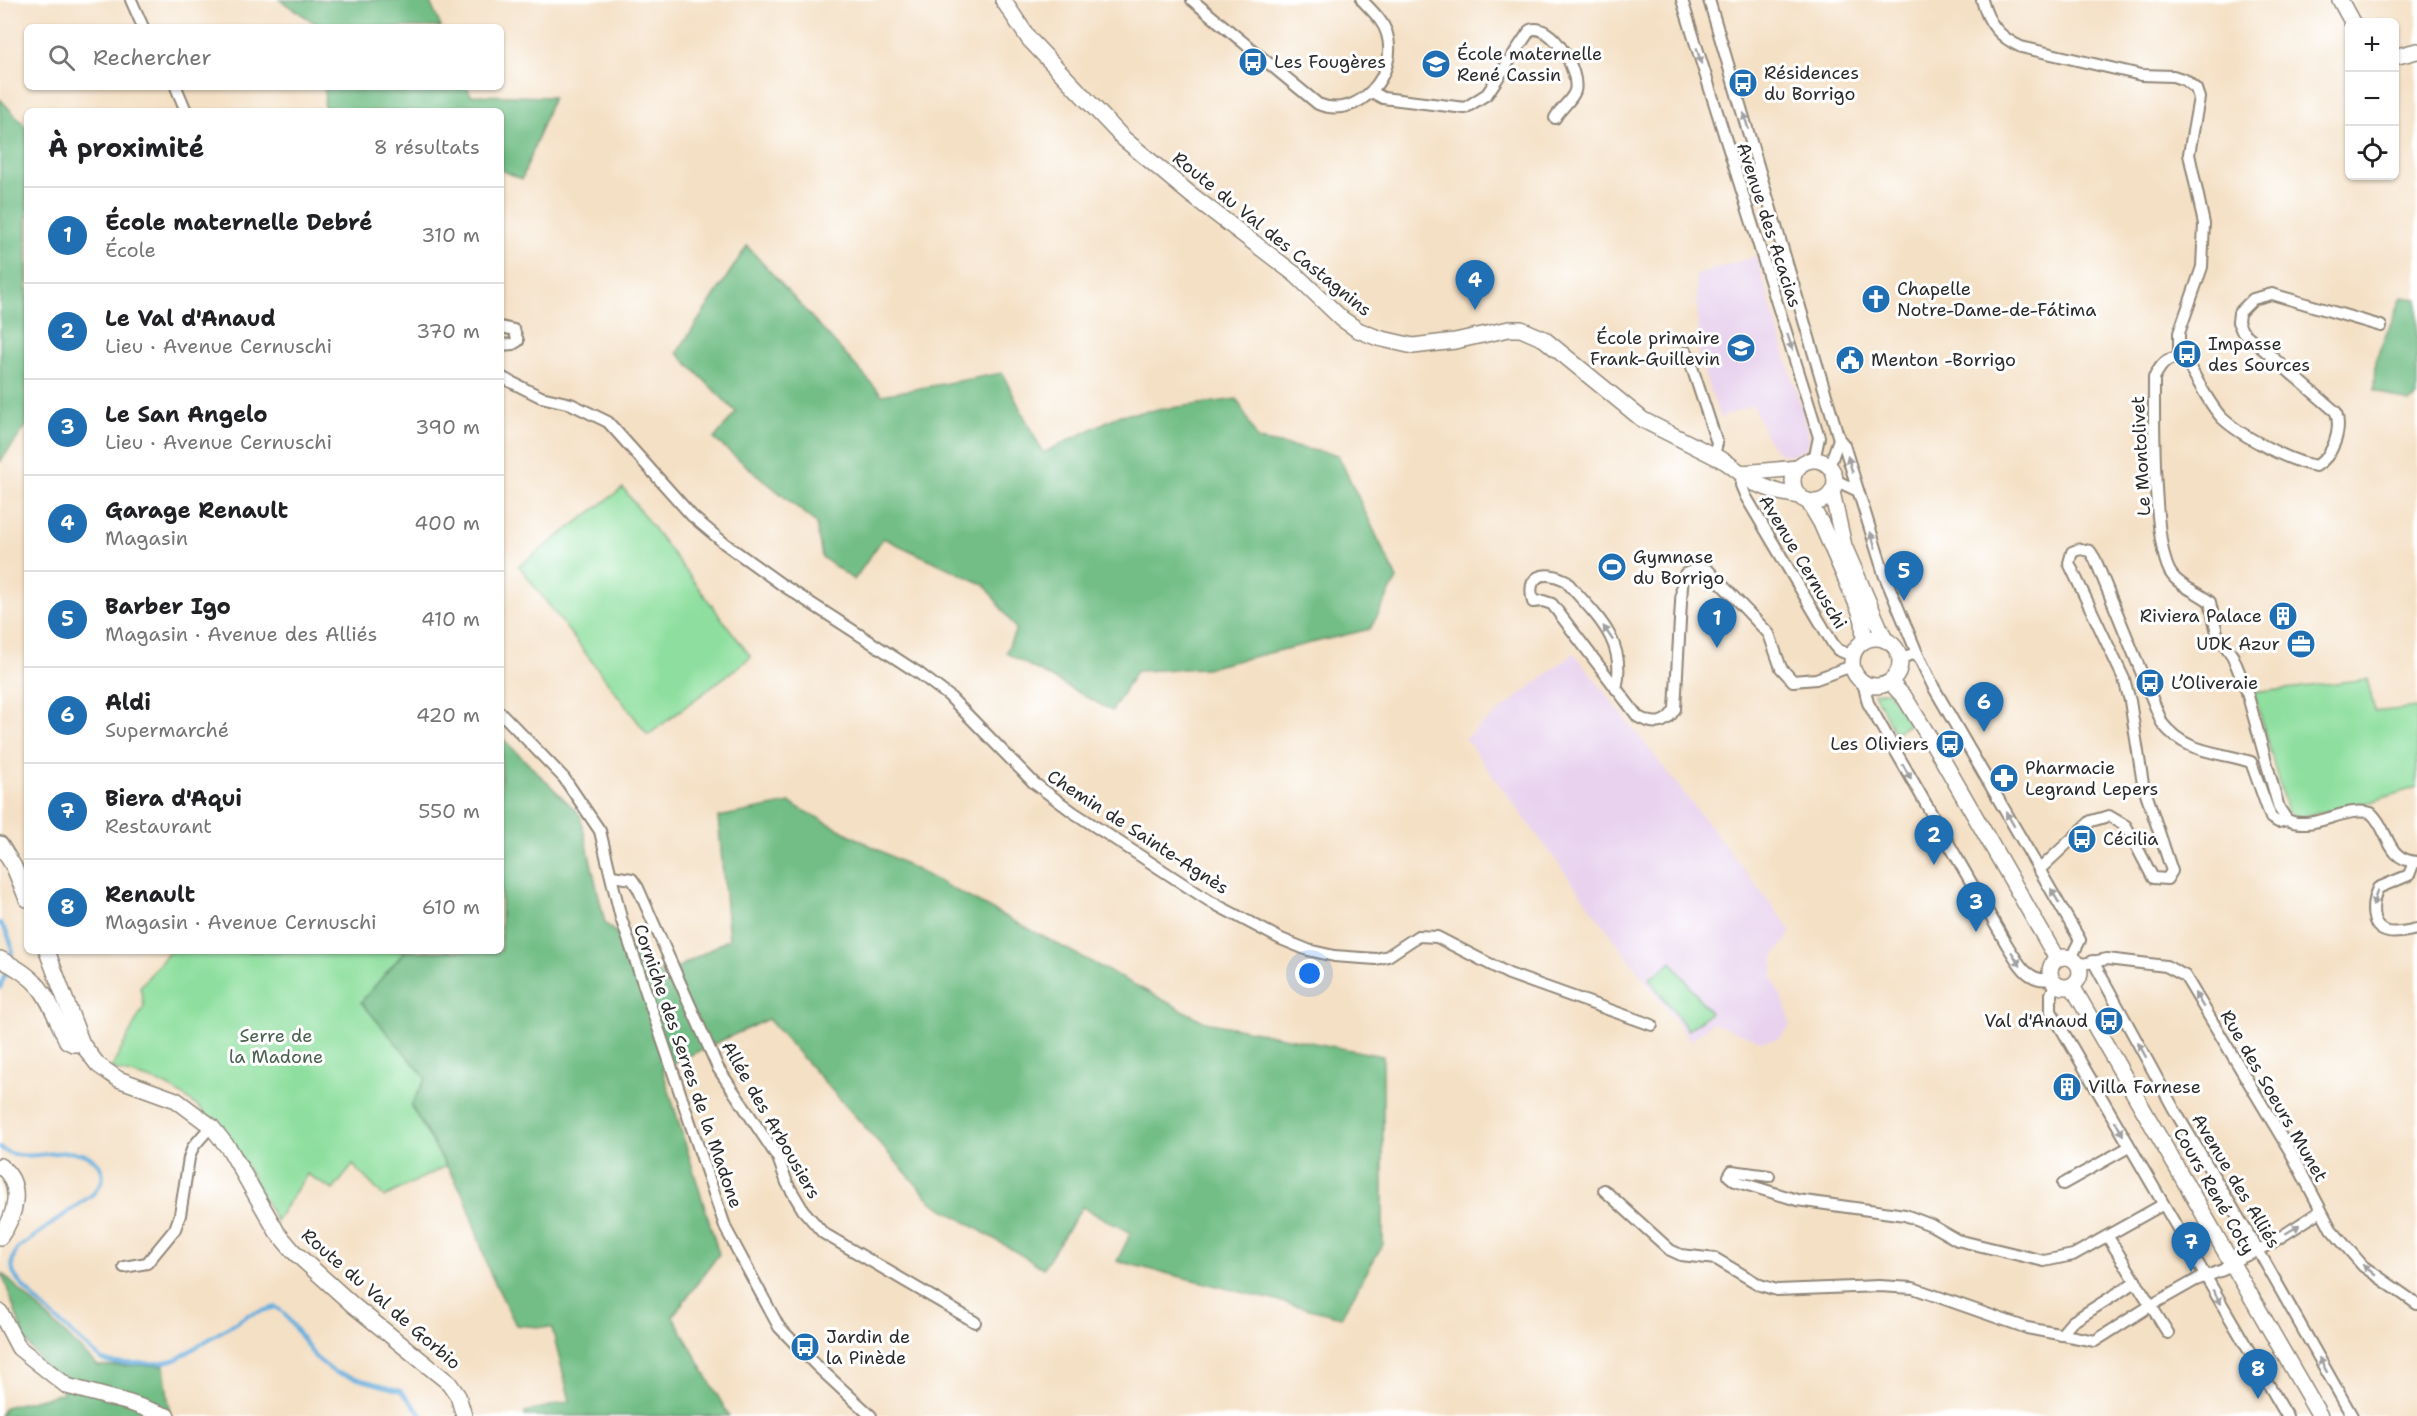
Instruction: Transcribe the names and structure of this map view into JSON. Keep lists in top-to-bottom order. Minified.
{"streets":{"street":["Avenue des Acacias","Route du Val des Castagnins","Le Montolivet","Avenue Cernuschi","Chemin de Sainte-Agnès","Corniche des Serres de la Madone","Rue des Soeurs Munet","Allée des Arbousiers","Avenue des Alliés","Cours René Coty","Route du Val de Gorbio"]},"crossings":[["Avenue des Acacias","Route du Val des Castagnins"],["Route du Val des Castagnins","Avenue Cernuschi"],["Corniche des Serres de la Madone","Allée des Arbousiers"],["Rue des Soeurs Munet","Avenue des Alliés"]],"one_way":["Rue des Soeurs Munet"],"parks":["Serre de la Madone"],"places":{"bus stop":["Les Fougères","Résidences du Borrigo","Impasse des Sources","L’Oliveraie","Les Oliviers","Cécilia","Val d'Anaud","Jardin de la Pinède"],"school or university":["École maternelle René Cassin","École primaire Frank-Guillevin"],"church":["Chapelle Notre-Dame-de-Fátima"],"public building":["Menton -Borrigo"],"sports":["Gymnase du Borrigo"],"building":["Riviera Palace","Villa Farnese"],"office":["UDK Azur"],"pharmacy":["Pharmacie Legrand Lepers"]},"page":{"map_buttons":["+","−"],"search":"Rechercher","heading":["À proximité","8 résultats"],"list":[{"mark":"1","name":"École maternelle Debré","note":"École","value":"310 m"},{"mark":"2","name":"Le Val d'Anaud","note":"Lieu · Avenue Cernuschi","value":"370 m"},{"mark":"3","name":"Le San Angelo","note":"Lieu · Avenue Cernuschi","value":"390 m"},{"mark":"4","name":"Garage Renault","note":"Magasin","value":"400 m"},{"mark":"5","name":"Barber Igo","note":"Magasin · Avenue des Alliés","value":"410 m"},{"mark":"6","name":"Aldi","note":"Supermarché","value":"420 m"},{"mark":"7","name":"Biera d'Aqui","note":"Restaurant","value":"550 m"},{"mark":"8","name":"Renault","note":"Magasin · Avenue Cernuschi","value":"610 m"}],"pins":["4","5","1","6","2","3","7","8"]}}
